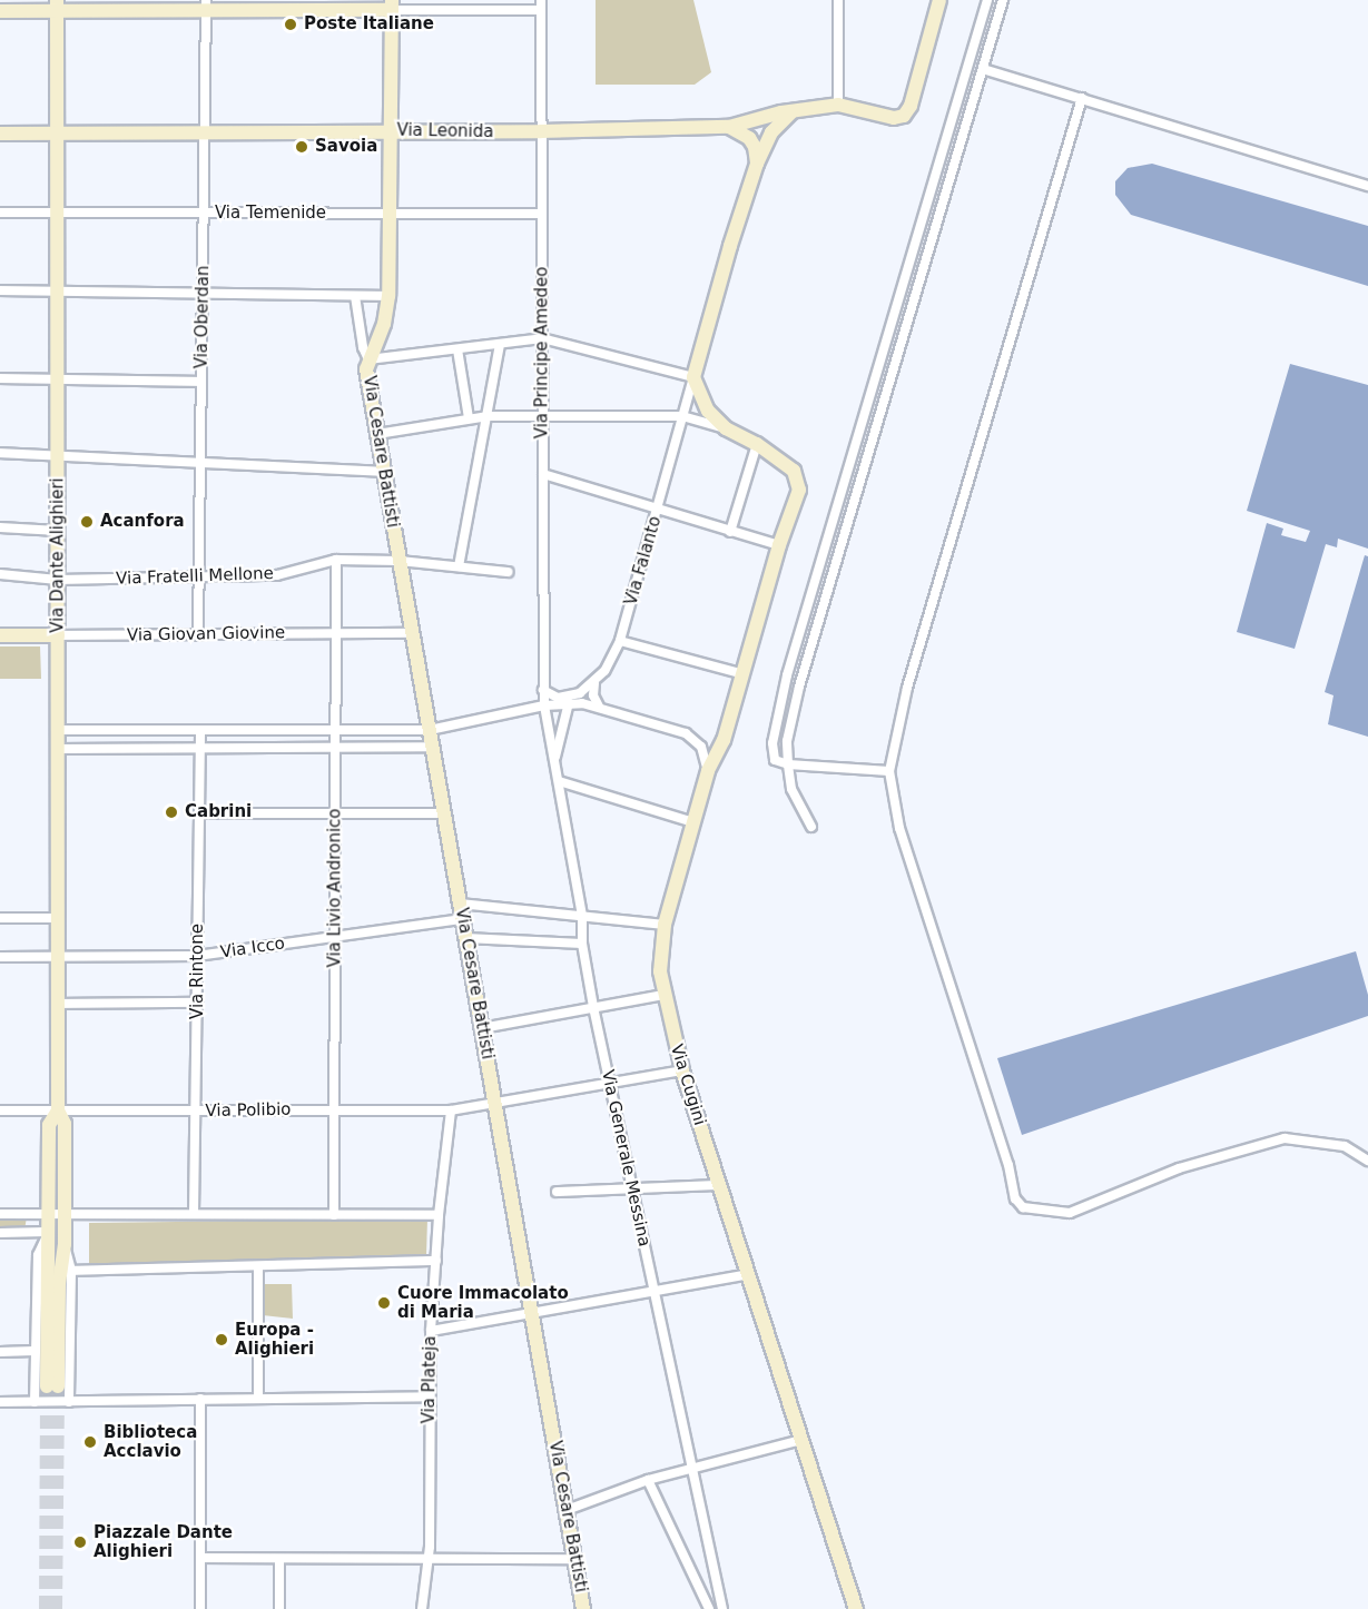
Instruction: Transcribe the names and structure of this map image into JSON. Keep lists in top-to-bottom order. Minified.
{"streets":{"main road":["Via Leonida","Via Cesare Battisti","Via Dante Alighieri","Via Falanto","Via Giovan Giovine","Via Cugini"],"street":["Via Temenide","Via Oberdan","Via Principe Amedeo","Via Fratelli Mellone","Via Livio Andronico","Via Icco","Via Rintone","Via Polibio","Via Generale Messina","Via Plateja"]},"crossings":[["Via Leonida","Via Oberdan"],["Via Leonida","Via Principe Amedeo"],["Via Leonida","Via Dante Alighieri"],["Via Temenide","Via Oberdan"],["Via Temenide","Via Principe Amedeo"],["Via Temenide","Via Dante Alighieri"],["Via Oberdan","Via Fratelli Mellone"],["Via Oberdan","Via Giovan Giovine"],["Via Principe Amedeo","Via Generale Messina"],["Via Cesare Battisti","Via Fratelli Mellone"],["Via Cesare Battisti","Via Giovan Giovine"],["Via Cesare Battisti","Via Icco"],["Via Cesare Battisti","Via Polibio"],["Via Dante Alighieri","Via Fratelli Mellone"],["Via Dante Alighieri","Via Giovan Giovine"],["Via Dante Alighieri","Via Icco"],["Via Dante Alighieri","Via Polibio"],["Via Fratelli Mellone","Via Livio Andronico"],["Via Giovan Giovine","Via Livio Andronico"],["Via Livio Andronico","Via Icco"],["Via Livio Andronico","Via Polibio"],["Via Icco","Via Rintone"],["Via Rintone","Via Polibio"],["Via Cugini","Via Polibio"],["Via Polibio","Via Generale Messina"],["Via Polibio","Via Plateja"]],"places":["Poste Italiane","Savoia","Acanfora","Cabrini","Cuore Immacolato di Maria","Europa - Alighieri","Biblioteca Acclavio","Piazzale Dante Alighieri"]}
